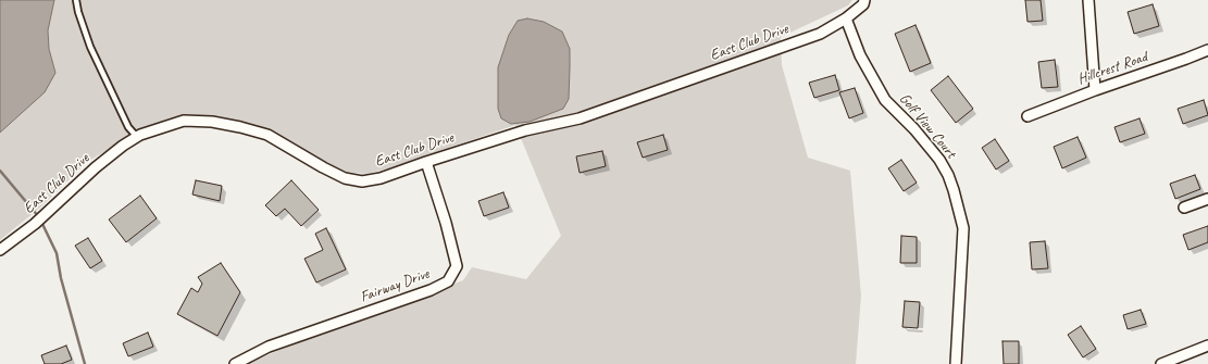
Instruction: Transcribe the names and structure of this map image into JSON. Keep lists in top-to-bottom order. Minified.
{"streets":{"street":["East Club Drive","Hillcrest Road","Golf View Court","Fairway Drive"]},"crossings":[["East Club Drive","Golf View Court"],["East Club Drive","Fairway Drive"]]}
